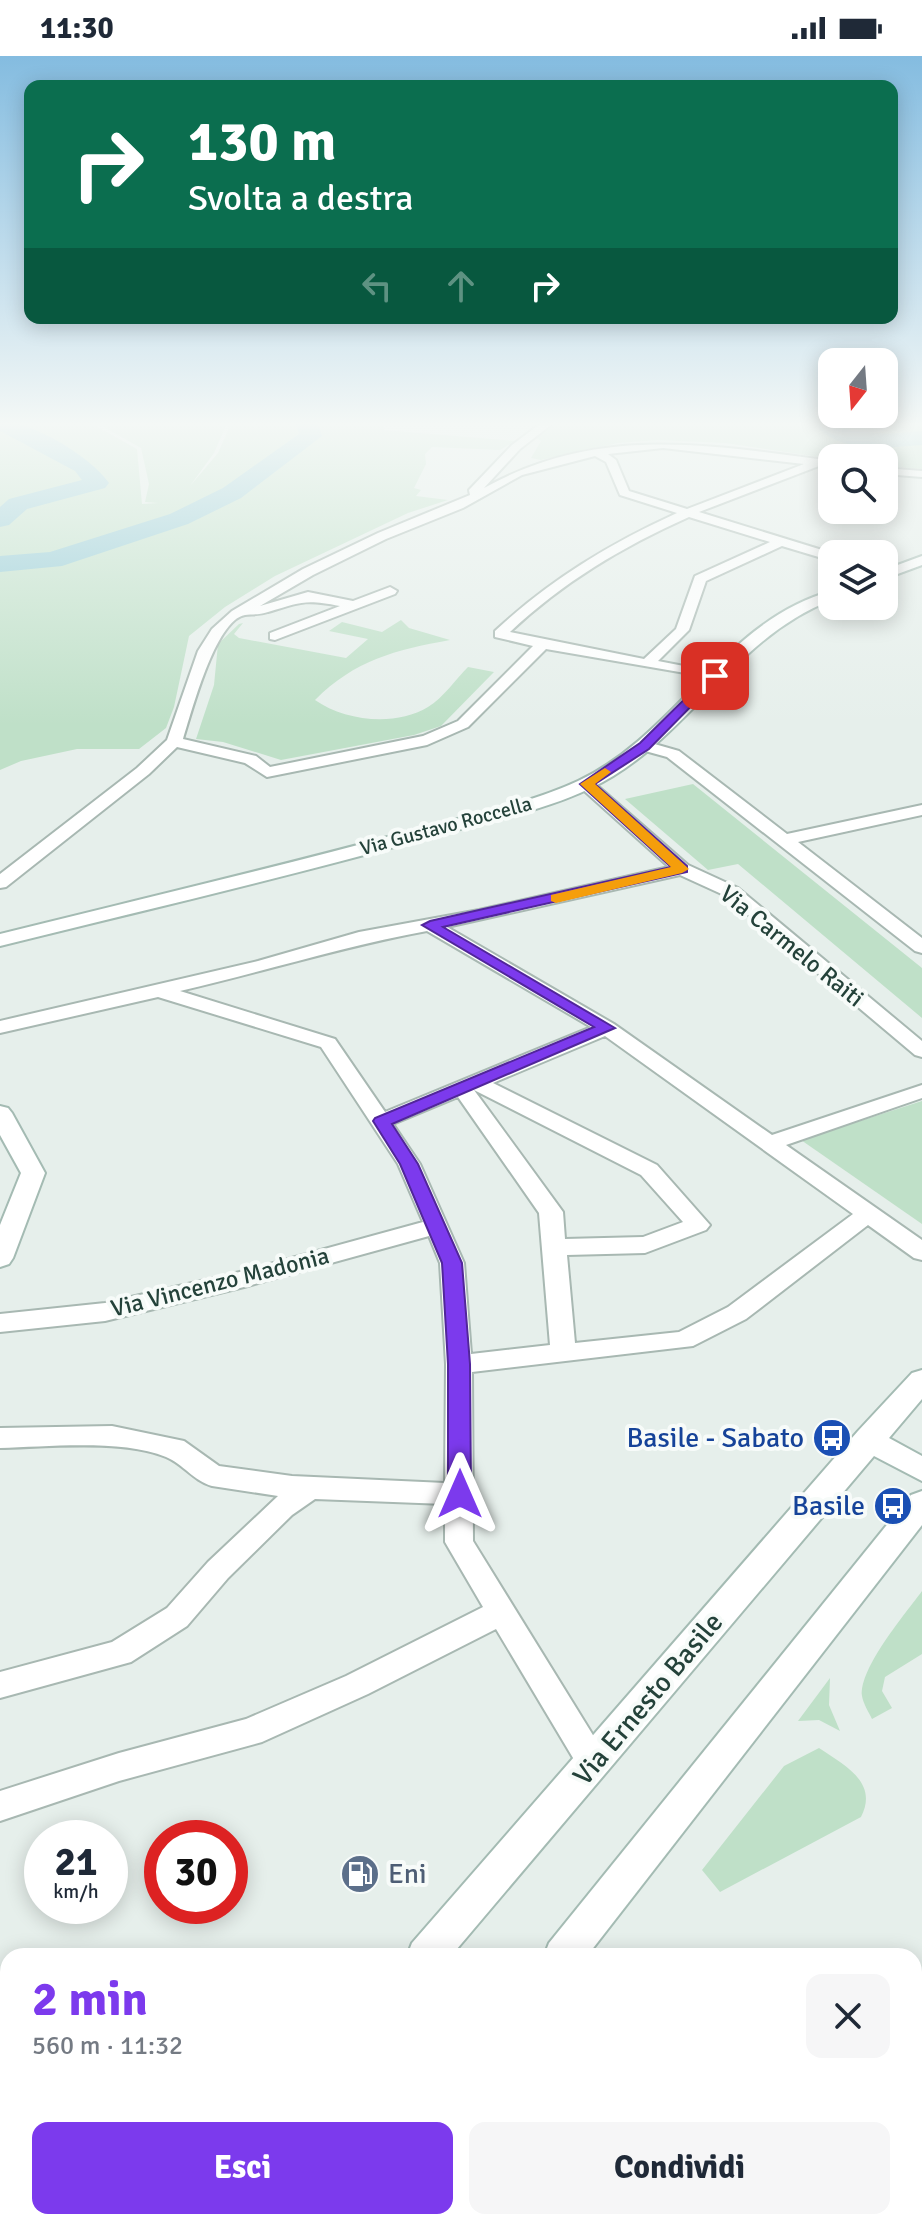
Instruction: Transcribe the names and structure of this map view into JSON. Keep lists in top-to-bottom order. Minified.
{"streets":{"street":["Via Gustavo Roccella","Via Carmelo Raiti","Via Vincenzo Madonia","Via Ernesto Basile"]},"crossings":[["Via Gustavo Roccella","Via Carmelo Raiti"]],"places":{"bus stop":["Basile - Sabato","Basile"],"fuel station":["Eni"]},"north":"bottom","page":{"status":"11:30","turn":["130 m","Svolta a destra"],"speed":"21 km/h","limit":"30","heading":["2 min","560 m · 11:32"],"buttons":["Esci","Condividi"]}}
